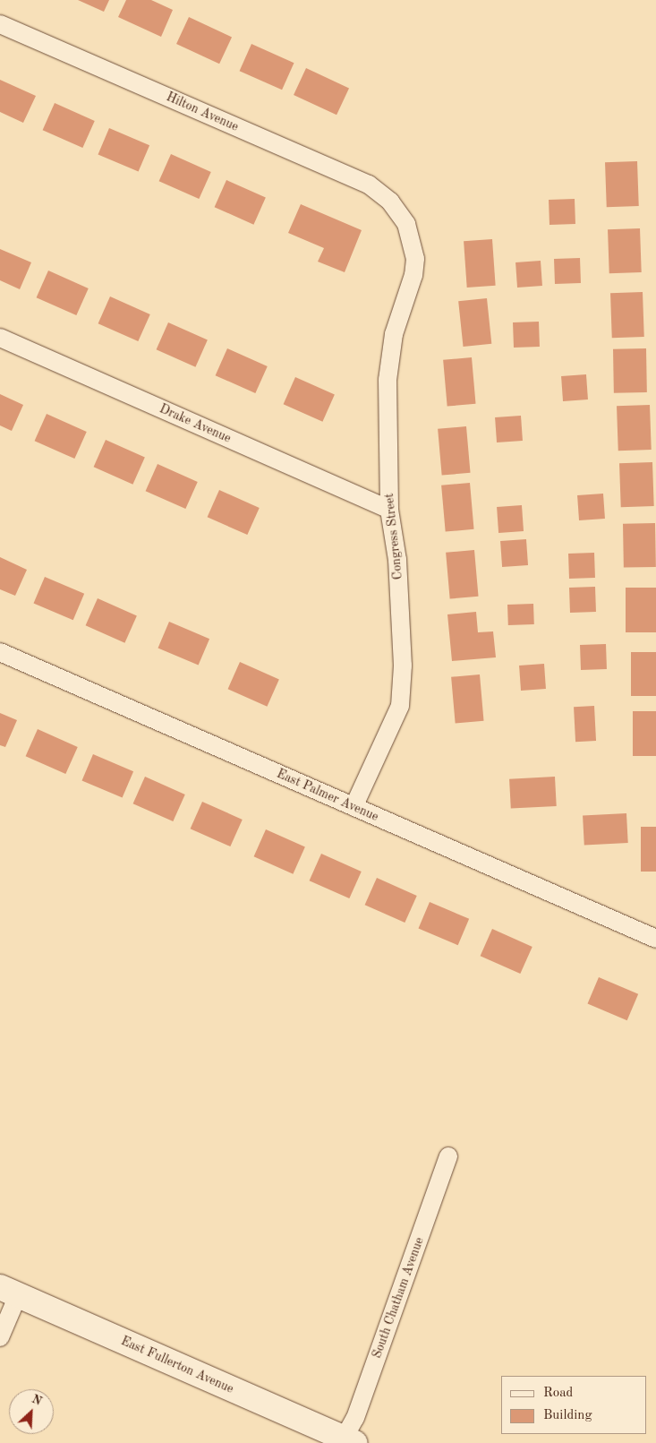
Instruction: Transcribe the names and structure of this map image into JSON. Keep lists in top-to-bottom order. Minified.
{"streets":{"street":["Hilton Avenue","Drake Avenue","Congress Street","East Palmer Avenue","South Chatham Avenue","East Fullerton Avenue"]},"crossings":[["Hilton Avenue","Congress Street"],["Drake Avenue","Congress Street"],["Congress Street","East Palmer Avenue"],["South Chatham Avenue","East Fullerton Avenue"]],"legend":["Road","Building"],"north":"top right"}
